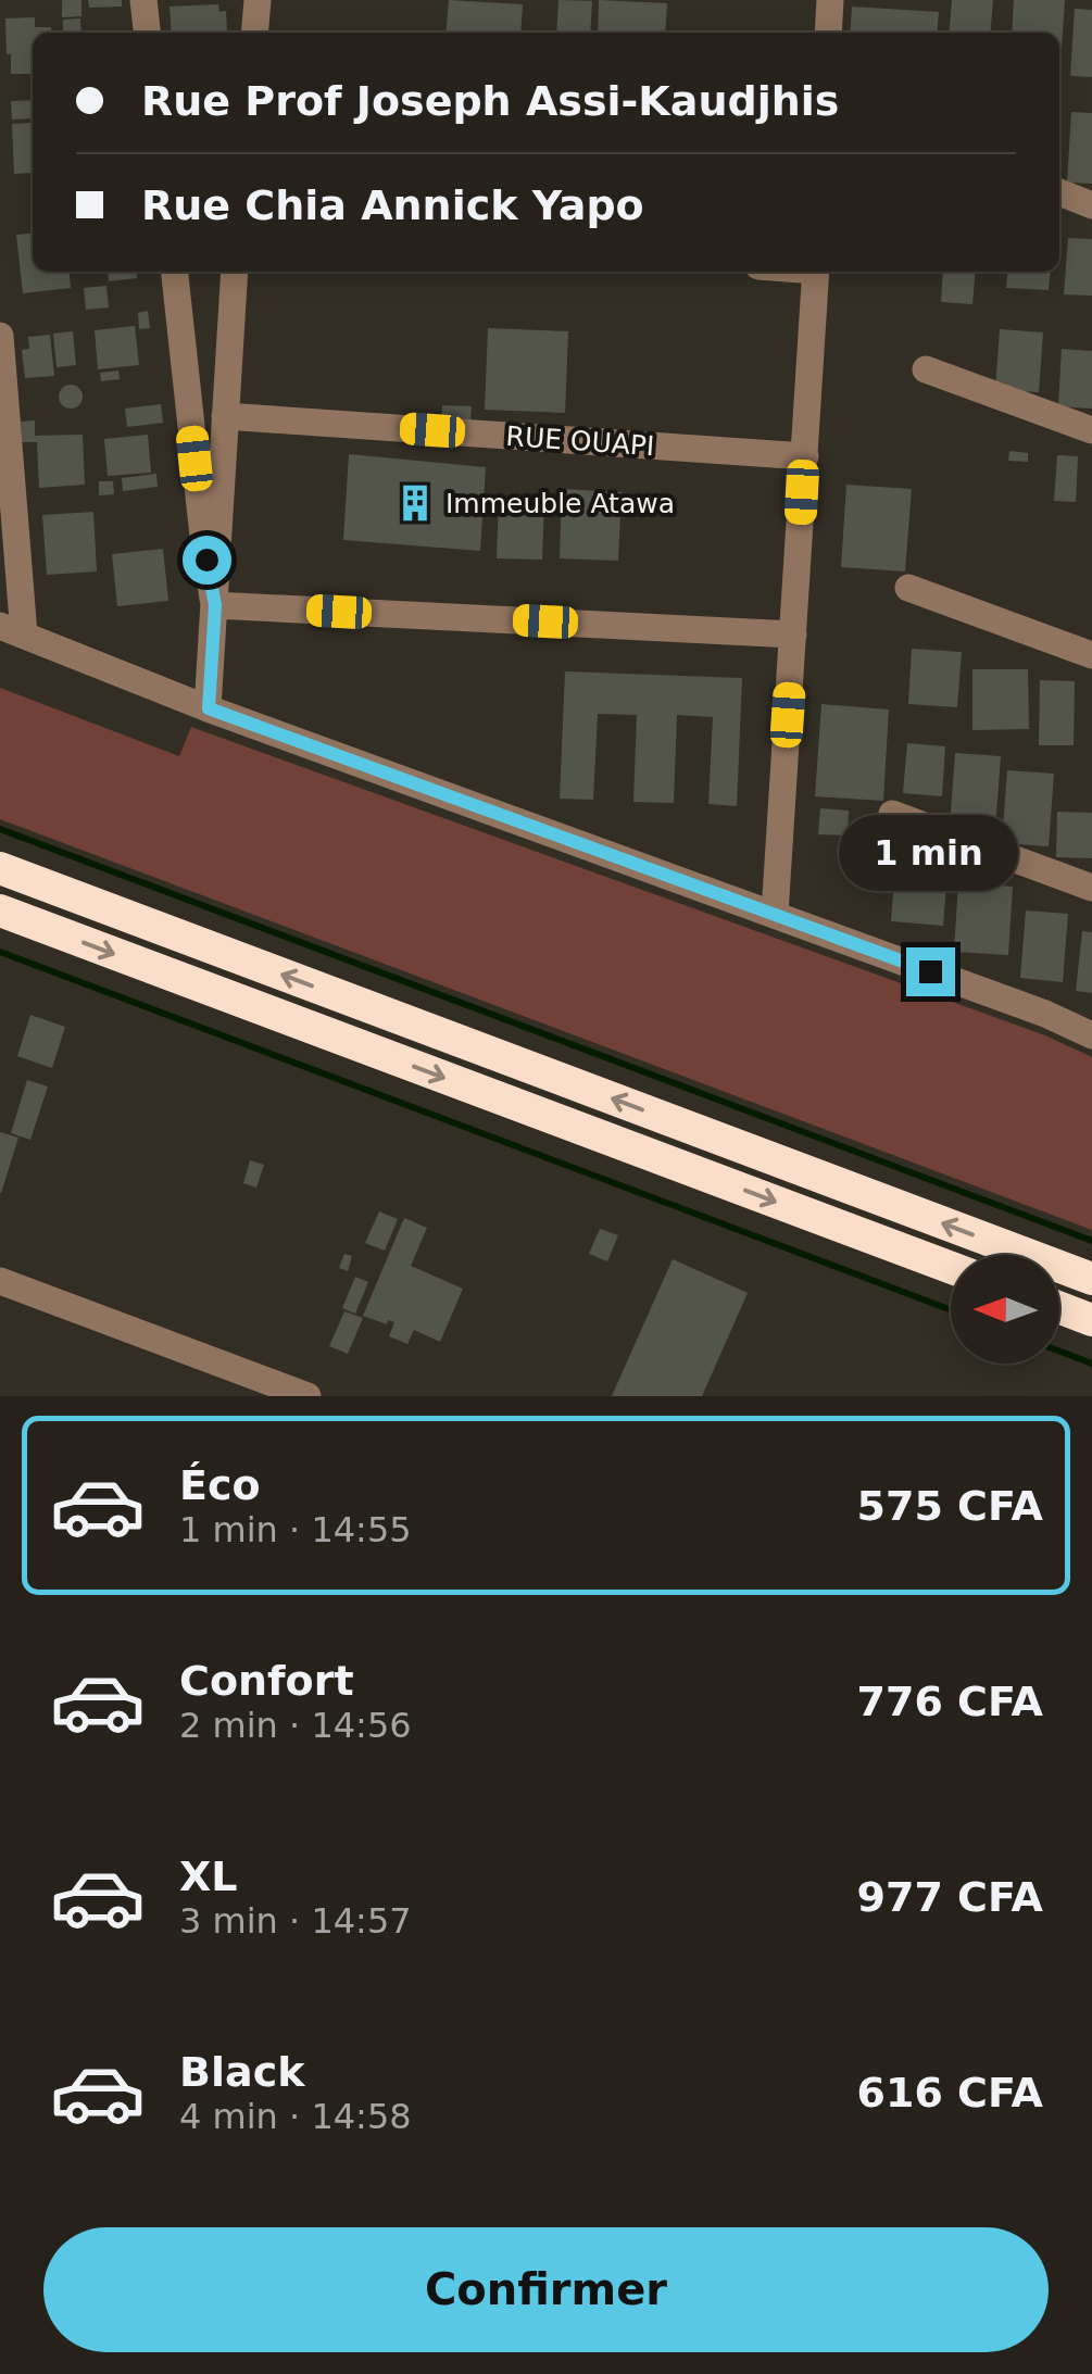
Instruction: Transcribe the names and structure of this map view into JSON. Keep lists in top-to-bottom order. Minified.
{"streets":{"street":["RUE OUAPI"]},"places":{"building":["Immeuble Atawa"]},"north":"left","page":{"banner":["Rue Prof Joseph Assi-Kaudjhis","Rue Chia Annick Yapo"],"bubble":"1 min","list":[{"name":"Éco","note":"1 min · 14:55","value":"575 CFA"},{"name":"Confort","note":"2 min · 14:56","value":"776 CFA"},{"name":"XL","note":"3 min · 14:57","value":"977 CFA"},{"name":"Black","note":"4 min · 14:58","value":"616 CFA"}],"buttons":"Confirmer"}}
